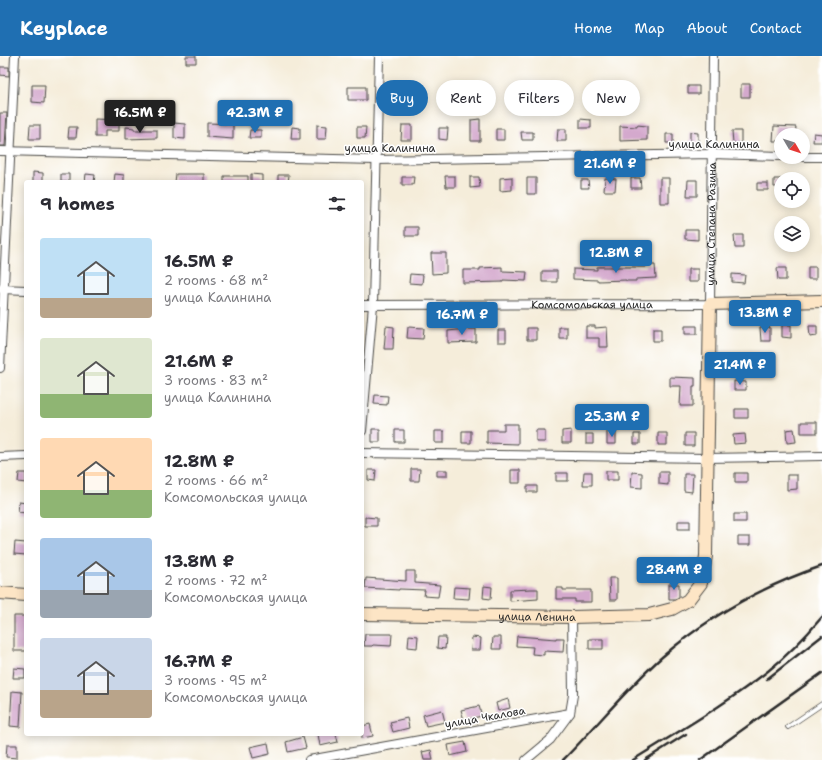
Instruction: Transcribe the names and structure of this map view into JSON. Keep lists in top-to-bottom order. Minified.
{"streets":{"main road":["улица Степана Разина","Комсомольская улица","улица Ленина"],"street":["улица Калинина","улица Чкалова"]},"crossings":[["улица Калинина","улица Степана Разина"],["улица Степана Разина","Комсомольская улица"],["улица Степана Разина","улица Ленина"]],"north":"bottom right","page":{"header":"Keyplace","nav":["Home","Map","About","Contact"],"chip":["Buy","Rent","Filters","New"],"price":["16.5M ₽","42.3M ₽","21.6M ₽","12.8M ₽","13.8M ₽","16.7M ₽","21.4M ₽","25.3M ₽","28.4M ₽"],"heading":"9 homes","list":[{"name":"16.5M ₽","note":"2 rooms · 68 m² · улица Калинина"},{"name":"21.6M ₽","note":"3 rooms · 83 m² · улица Калинина"},{"name":"12.8M ₽","note":"2 rooms · 66 m² · Комсомольская улица"},{"name":"13.8M ₽","note":"2 rooms · 72 m² · Комсомольская улица"},{"name":"16.7M ₽","note":"3 rooms · 95 m² · Комсомольская улица"}]}}
